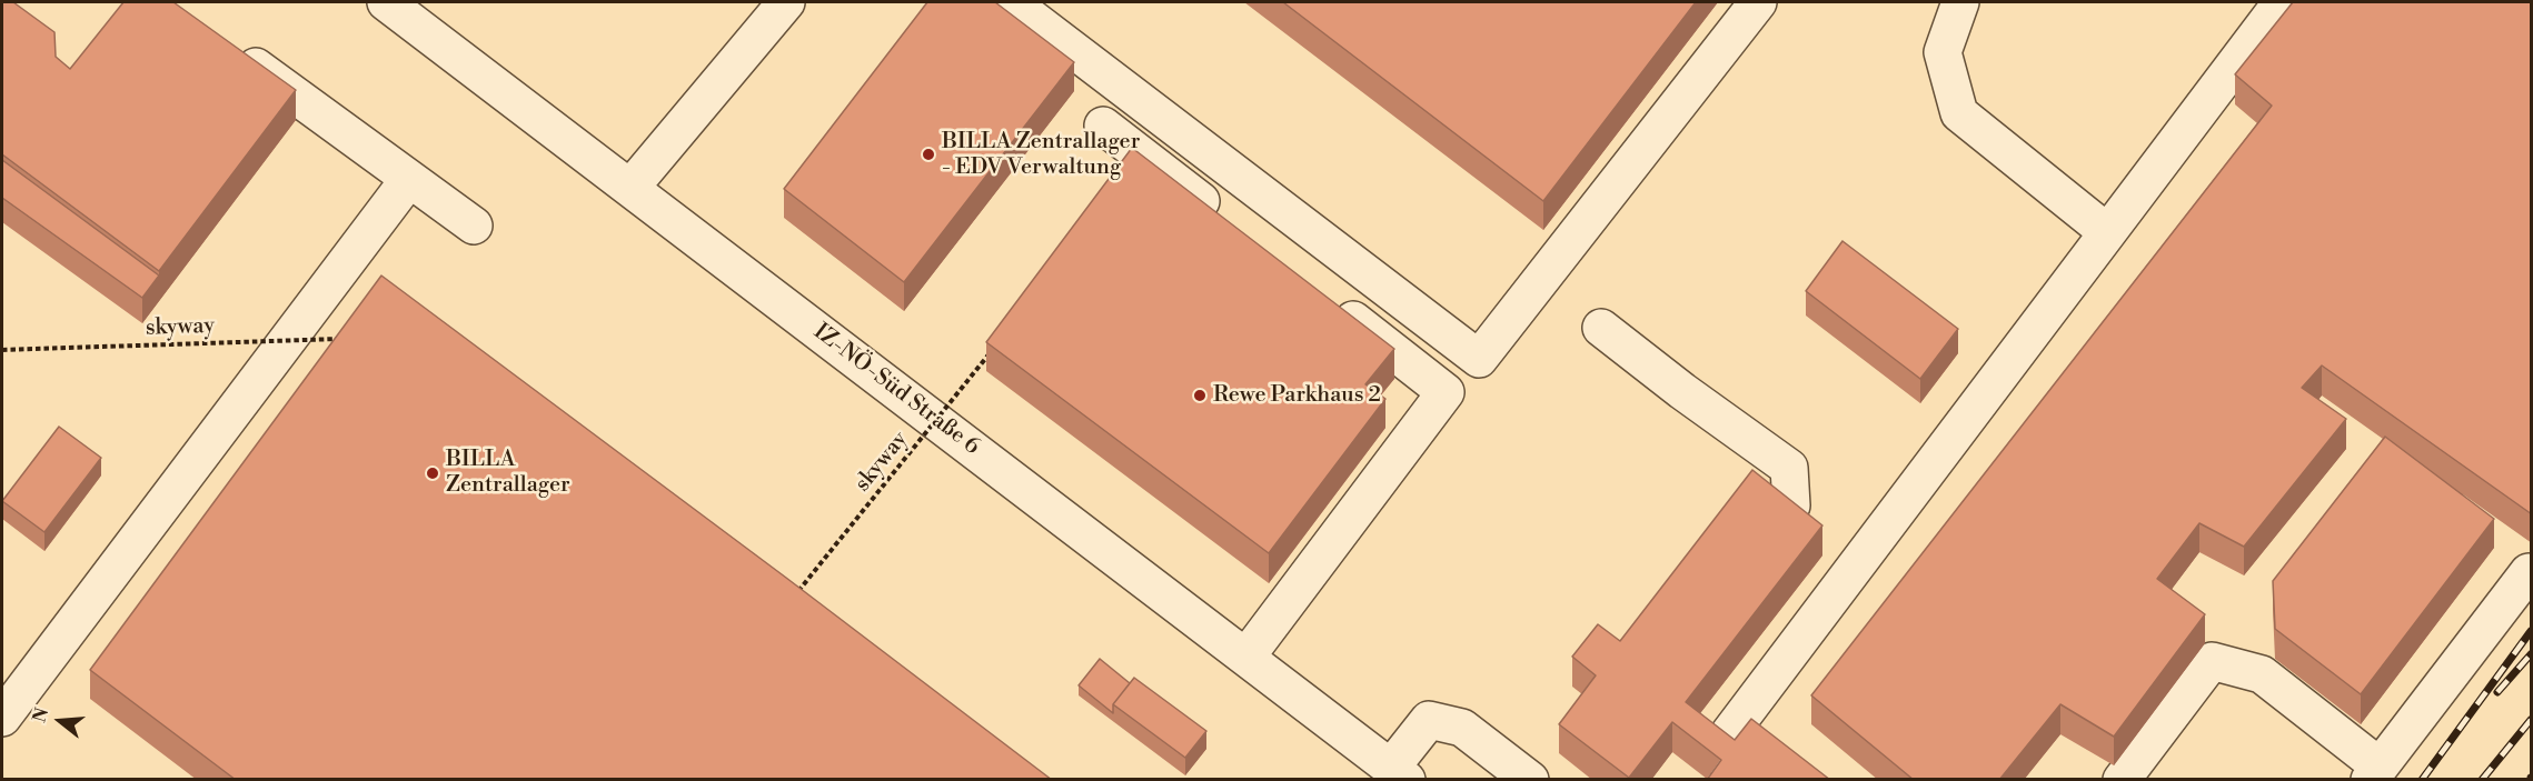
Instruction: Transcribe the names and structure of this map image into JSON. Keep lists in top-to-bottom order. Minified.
{"streets":{"street":["IZ-NÖ-Süd Straße 6"],"path":["skyway"]},"places":["BILLA Zentrallager - EDV Verwaltung","Rewe Parkhaus 2","BILLA Zentrallager"],"north":"left"}
